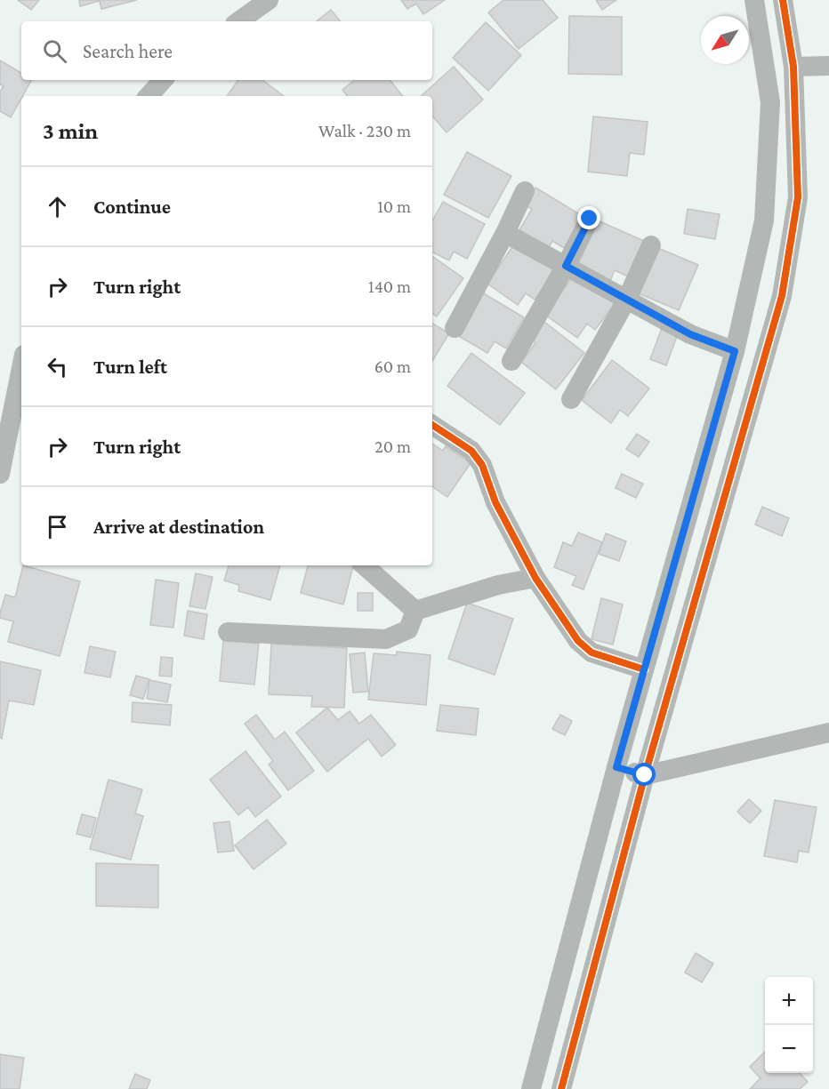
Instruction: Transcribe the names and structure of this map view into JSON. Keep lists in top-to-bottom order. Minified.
{"north":"bottom left","page":{"search":"Search here","heading":["3 min","Walk · 230 m"],"list":[["Continue","10 m"],["Turn right","140 m"],["Turn left","60 m"],["Turn right","20 m"],"Arrive at destination"],"map_buttons":["+","−"]}}
